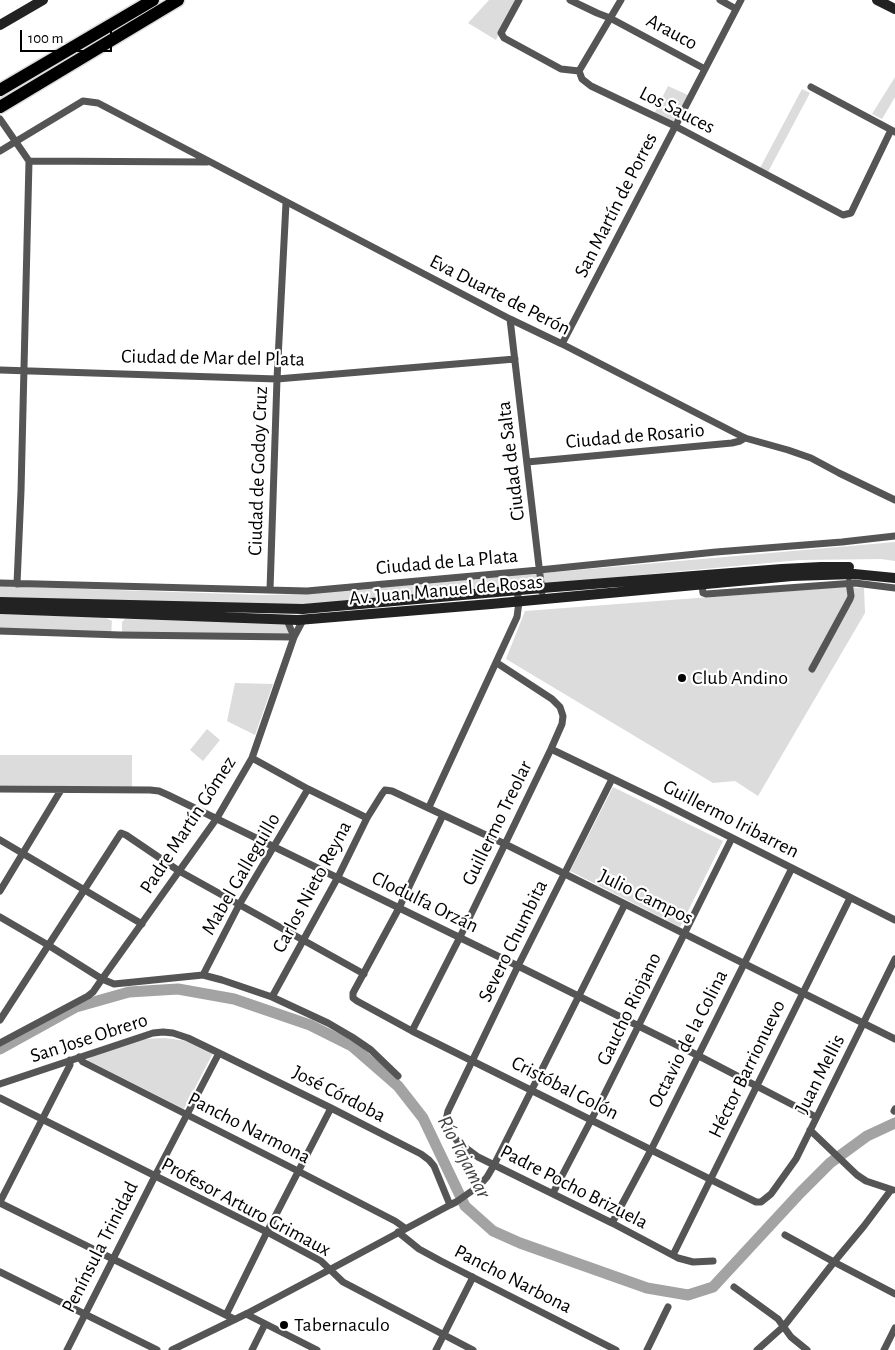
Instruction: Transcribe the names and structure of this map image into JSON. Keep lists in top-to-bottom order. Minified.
{"streets":{"main road":["Av. Juan Manuel de Rosas"],"street":["Arauco","Los Sauces","San Martín de Porres","Eva Duarte de Perón","Ciudad de Mar del Plata","Ciudad de Rosario","Ciudad de Salta","Ciudad de Godoy Cruz","Ciudad de La Plata","Guillermo Iribarren","Guillermo Treolar","Padre Martín Gómez","Mabel Galleguillo","Carlos Nieto Reyna","Julio Campos","Clodulfa Orzán","Severo Chumbita","Gaucho Riojano","San Jose Obrero","Octavio de la Colina","Héctor Barrionuevo","Juan Mellis","Cristóbal Colón","José Córdoba","Pancho Narmona","Padre Pocho Brizuela","Profesor Arturo Grimaux","Península Trinidad","Pancho Narbona"]},"crossings":[["Arauco","San Martín de Porres"],["Los Sauces","San Martín de Porres"],["San Martín de Porres","Eva Duarte de Perón"],["Eva Duarte de Perón","Ciudad de Rosario"],["Eva Duarte de Perón","Ciudad de Salta"],["Eva Duarte de Perón","Ciudad de Godoy Cruz"],["Ciudad de Mar del Plata","Ciudad de Salta"],["Ciudad de Mar del Plata","Ciudad de Godoy Cruz"],["Ciudad de Rosario","Ciudad de Salta"],["Ciudad de Salta","Ciudad de La Plata"],["Ciudad de Salta","Av. Juan Manuel de Rosas"],["Ciudad de Godoy Cruz","Ciudad de La Plata"],["Av. Juan Manuel de Rosas","Padre Martín Gómez"],["Guillermo Iribarren","Guillermo Treolar"],["Guillermo Iribarren","Severo Chumbita"],["Guillermo Iribarren","Gaucho Riojano"],["Guillermo Iribarren","Octavio de la Colina"],["Guillermo Iribarren","Héctor Barrionuevo"],["Guillermo Treolar","Julio Campos"],["Guillermo Treolar","Clodulfa Orzán"],["Guillermo Treolar","Cristóbal Colón"],["Padre Martín Gómez","Clodulfa Orzán"],["Mabel Galleguillo","Clodulfa Orzán"],["Carlos Nieto Reyna","Julio Campos"],["Carlos Nieto Reyna","Clodulfa Orzán"],["Julio Campos","Severo Chumbita"],["Julio Campos","Gaucho Riojano"],["Julio Campos","Octavio de la Colina"],["Julio Campos","Héctor Barrionuevo"],["Julio Campos","Juan Mellis"],["Clodulfa Orzán","Severo Chumbita"],["Clodulfa Orzán","Gaucho Riojano"],["Clodulfa Orzán","Octavio de la Colina"],["Clodulfa Orzán","Héctor Barrionuevo"],["Clodulfa Orzán","Juan Mellis"],["Severo Chumbita","Cristóbal Colón"],["Severo Chumbita","Padre Pocho Brizuela"],["Gaucho Riojano","Cristóbal Colón"],["Gaucho Riojano","Padre Pocho Brizuela"],["San Jose Obrero","José Córdoba"],["San Jose Obrero","Pancho Narmona"],["Octavio de la Colina","Cristóbal Colón"],["Octavio de la Colina","Padre Pocho Brizuela"],["Héctor Barrionuevo","Cristóbal Colón"],["Héctor Barrionuevo","Padre Pocho Brizuela"],["Juan Mellis","Cristóbal Colón"],["José Córdoba","Península Trinidad"],["Pancho Narmona","Península Trinidad"],["Pancho Narmona","Pancho Narbona"],["Profesor Arturo Grimaux","Península Trinidad"]],"water":["Río Tajamar"],"places":["Club Andino","Tabernaculo"],"scale_bar":"100 m"}
